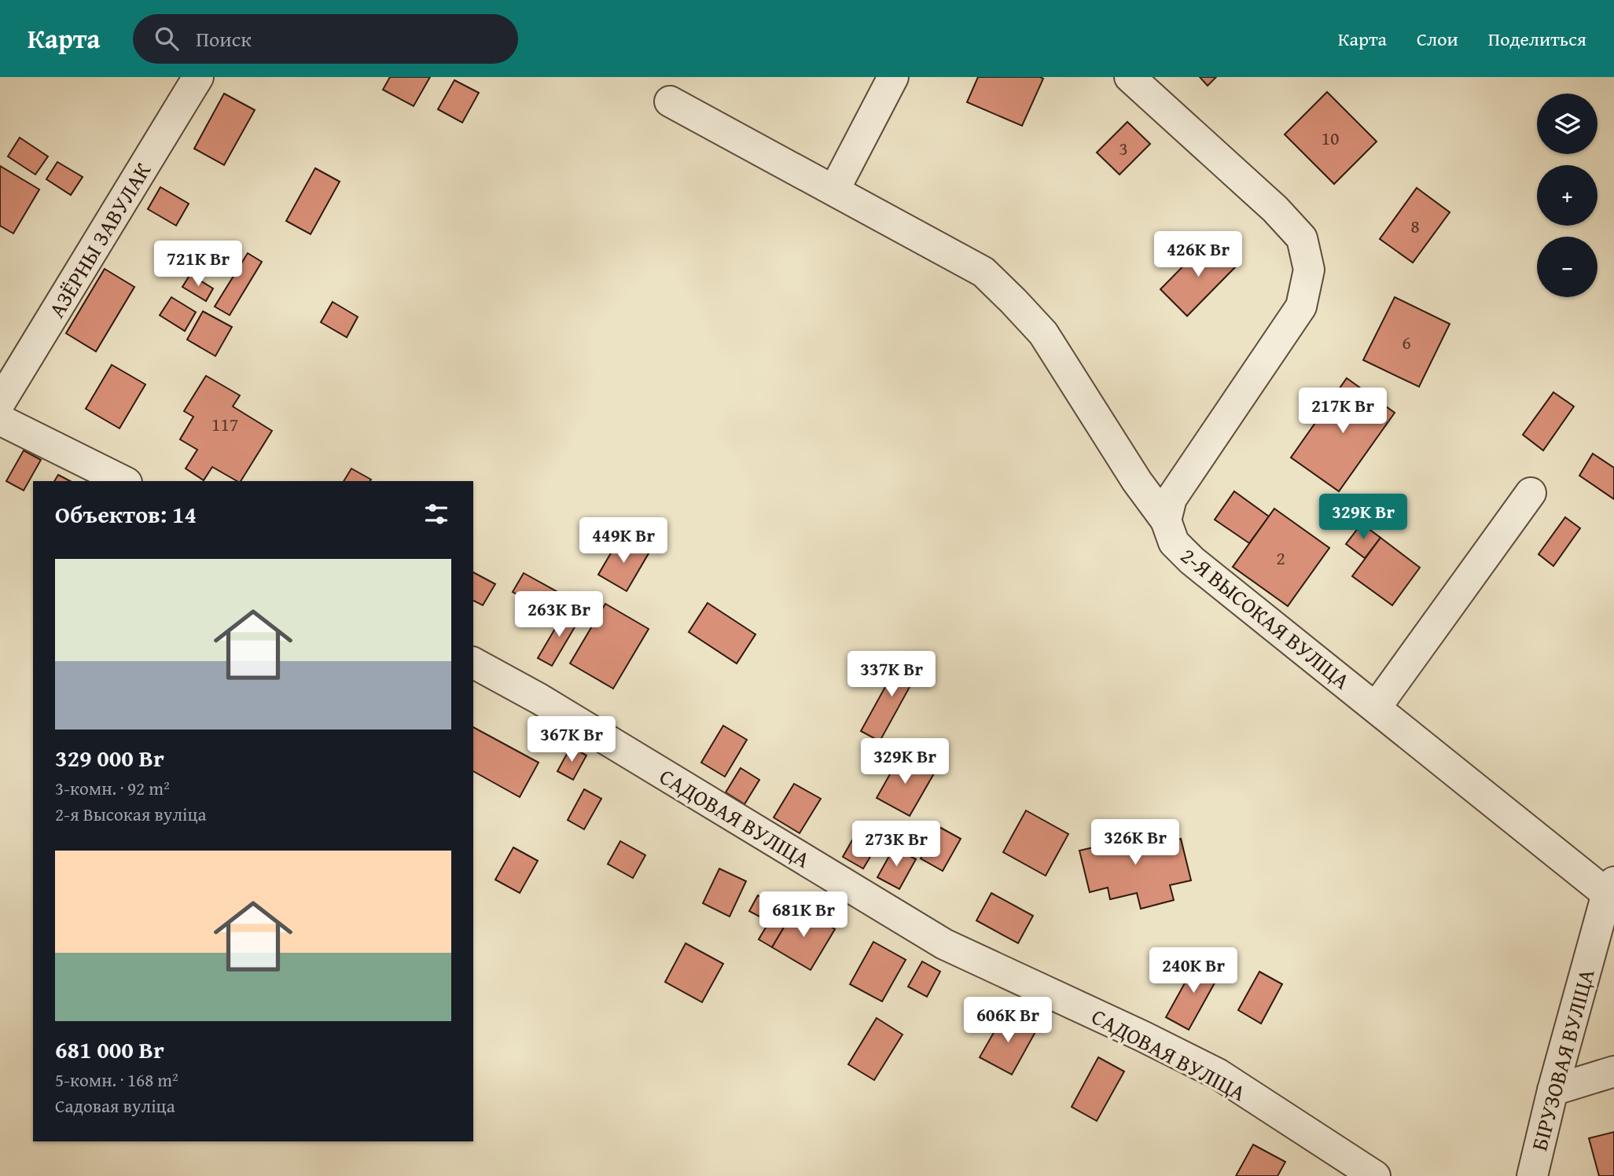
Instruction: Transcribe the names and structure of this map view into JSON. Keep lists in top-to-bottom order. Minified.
{"streets":{"street":["АЗЁРНЫ ЗАВУЛАК","2-Я ВЫСОКАЯ ВУЛІЦА","САДОВАЯ ВУЛІЦА","БІРУЗОВАЯ ВУЛІЦА"]},"crossings":[["2-Я ВЫСОКАЯ ВУЛІЦА","БІРУЗОВАЯ ВУЛІЦА"]],"house_numbers":["10","3","8","6","117","2"],"page":{"header":"Карта","search":"Поиск","nav":["Карта","Слои","Поделиться"],"map_buttons":["+","−"],"price":["426K Br","721K Br","217K Br","329K Br","449K Br","263K Br","337K Br","367K Br","329K Br","326K Br","273K Br","681K Br","240K Br","606K Br"],"heading":"Объектов: 14","list":[{"name":"329 000 Br","note":"3-комн. · 92 m² · 2-я Высокая вуліца"},{"name":"681 000 Br","note":"5-комн. · 168 m² · Садовая вуліца"}]}}
